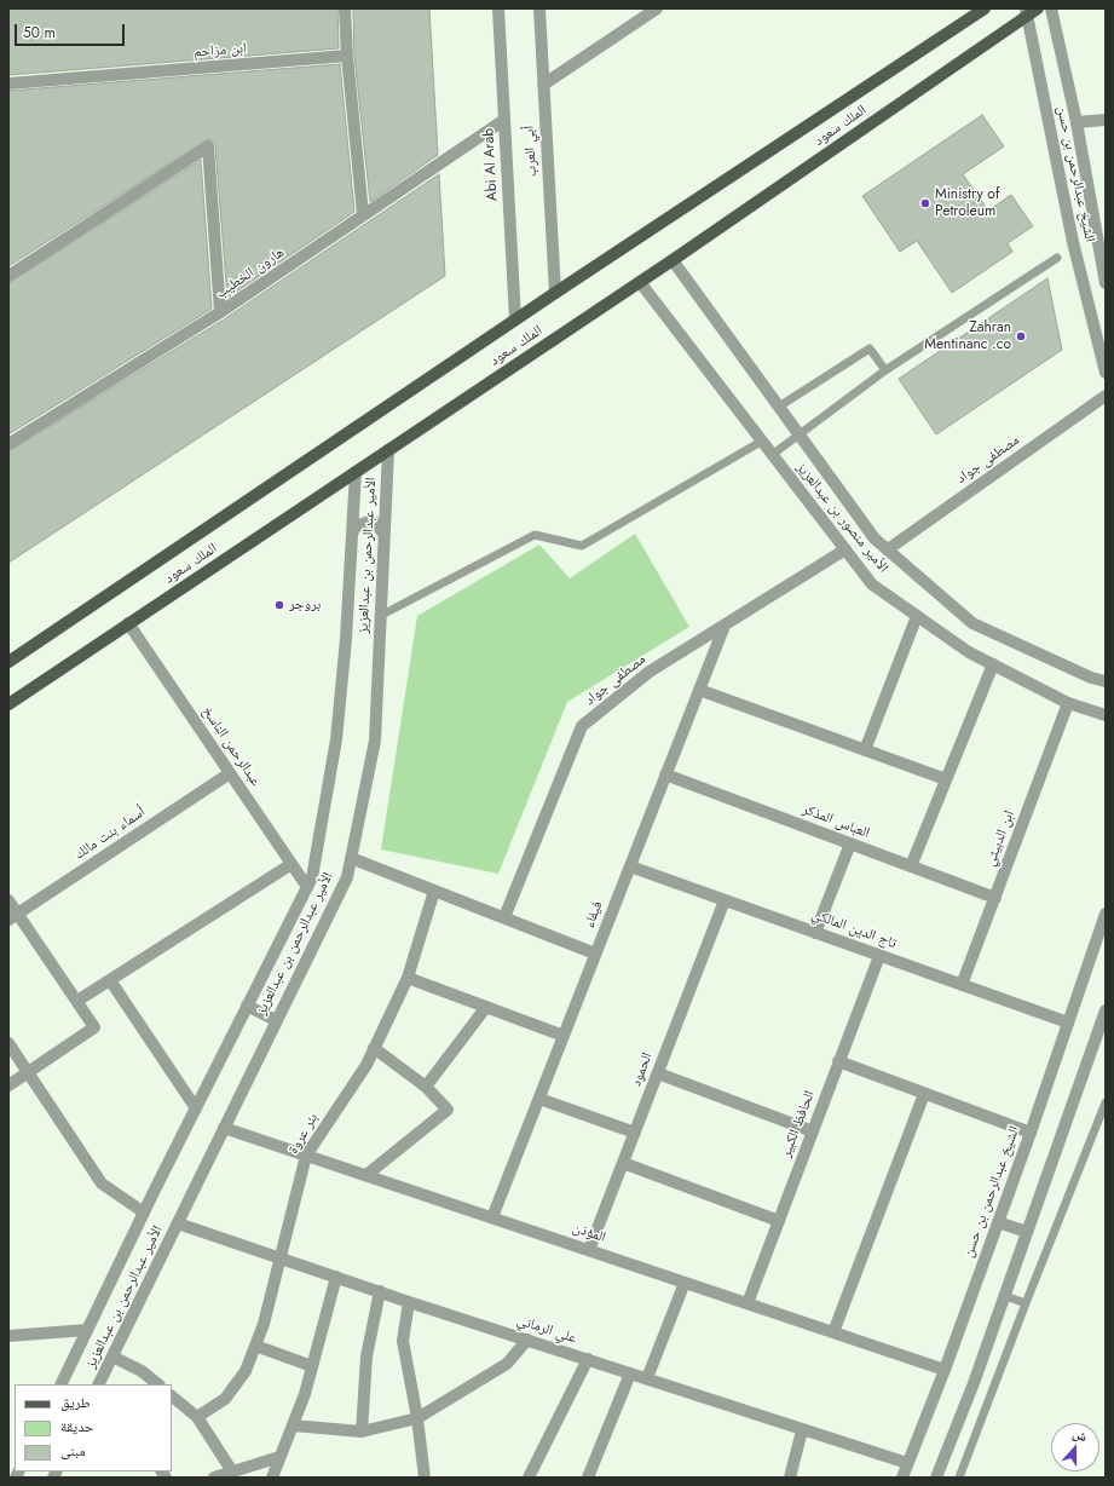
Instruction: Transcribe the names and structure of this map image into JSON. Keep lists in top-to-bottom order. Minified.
{"streets":{"main road":["الملك سعود"],"street":["ابن مزاحم","أبي العرب","Abi Al Arab","الشيخ عبدالرحمن بن حسن","هارون الخطيب","مصطفى جواد","الأمير منصور بن عبدالعزيز","الأمير عبدالرحمن بن عبدالعزيز","عبدالرحمن الناسخ","العباس المذكر","أسماء بنت مالك","ابن الدبيثي","فيفاء","تاج الدين المالكي","الحمود","الحافظ الكبير","بئر عروة","المؤذن","علي الرماني"]},"crossings":[["الملك سعود","أبي العرب"],["الملك سعود","Abi Al Arab"],["الملك سعود","الشيخ عبدالرحمن بن حسن"],["الملك سعود","الأمير منصور بن عبدالعزيز"],["الملك سعود","الأمير عبدالرحمن بن عبدالعزيز"],["الملك سعود","عبدالرحمن الناسخ"],["Abi Al Arab","هارون الخطيب"],["الشيخ عبدالرحمن بن حسن","تاج الدين المالكي"],["الشيخ عبدالرحمن بن حسن","المؤذن"],["الشيخ عبدالرحمن بن حسن","علي الرماني"],["مصطفى جواد","الأمير منصور بن عبدالعزيز"],["مصطفى جواد","فيفاء"],["الأمير منصور بن عبدالعزيز","ابن الدبيثي"],["الأمير عبدالرحمن بن عبدالعزيز","عبدالرحمن الناسخ"],["الأمير عبدالرحمن بن عبدالعزيز","المؤذن"],["الأمير عبدالرحمن بن عبدالعزيز","علي الرماني"],["عبدالرحمن الناسخ","أسماء بنت مالك"],["العباس المذكر","ابن الدبيثي"],["العباس المذكر","فيفاء"],["ابن الدبيثي","تاج الدين المالكي"],["فيفاء","تاج الدين المالكي"],["فيفاء","المؤذن"],["تاج الدين المالكي","الحمود"],["تاج الدين المالكي","الحافظ الكبير"],["الحمود","المؤذن"],["الحافظ الكبير","المؤذن"],["بئر عروة","المؤذن"],["بئر عروة","علي الرماني"]],"places":["Ministry of Petroleum","Zahran Mentinanc .co","بروجر"],"legend":["طريق","حديقة","مبنى"],"scale_bar":"50 m","north":"top"}
